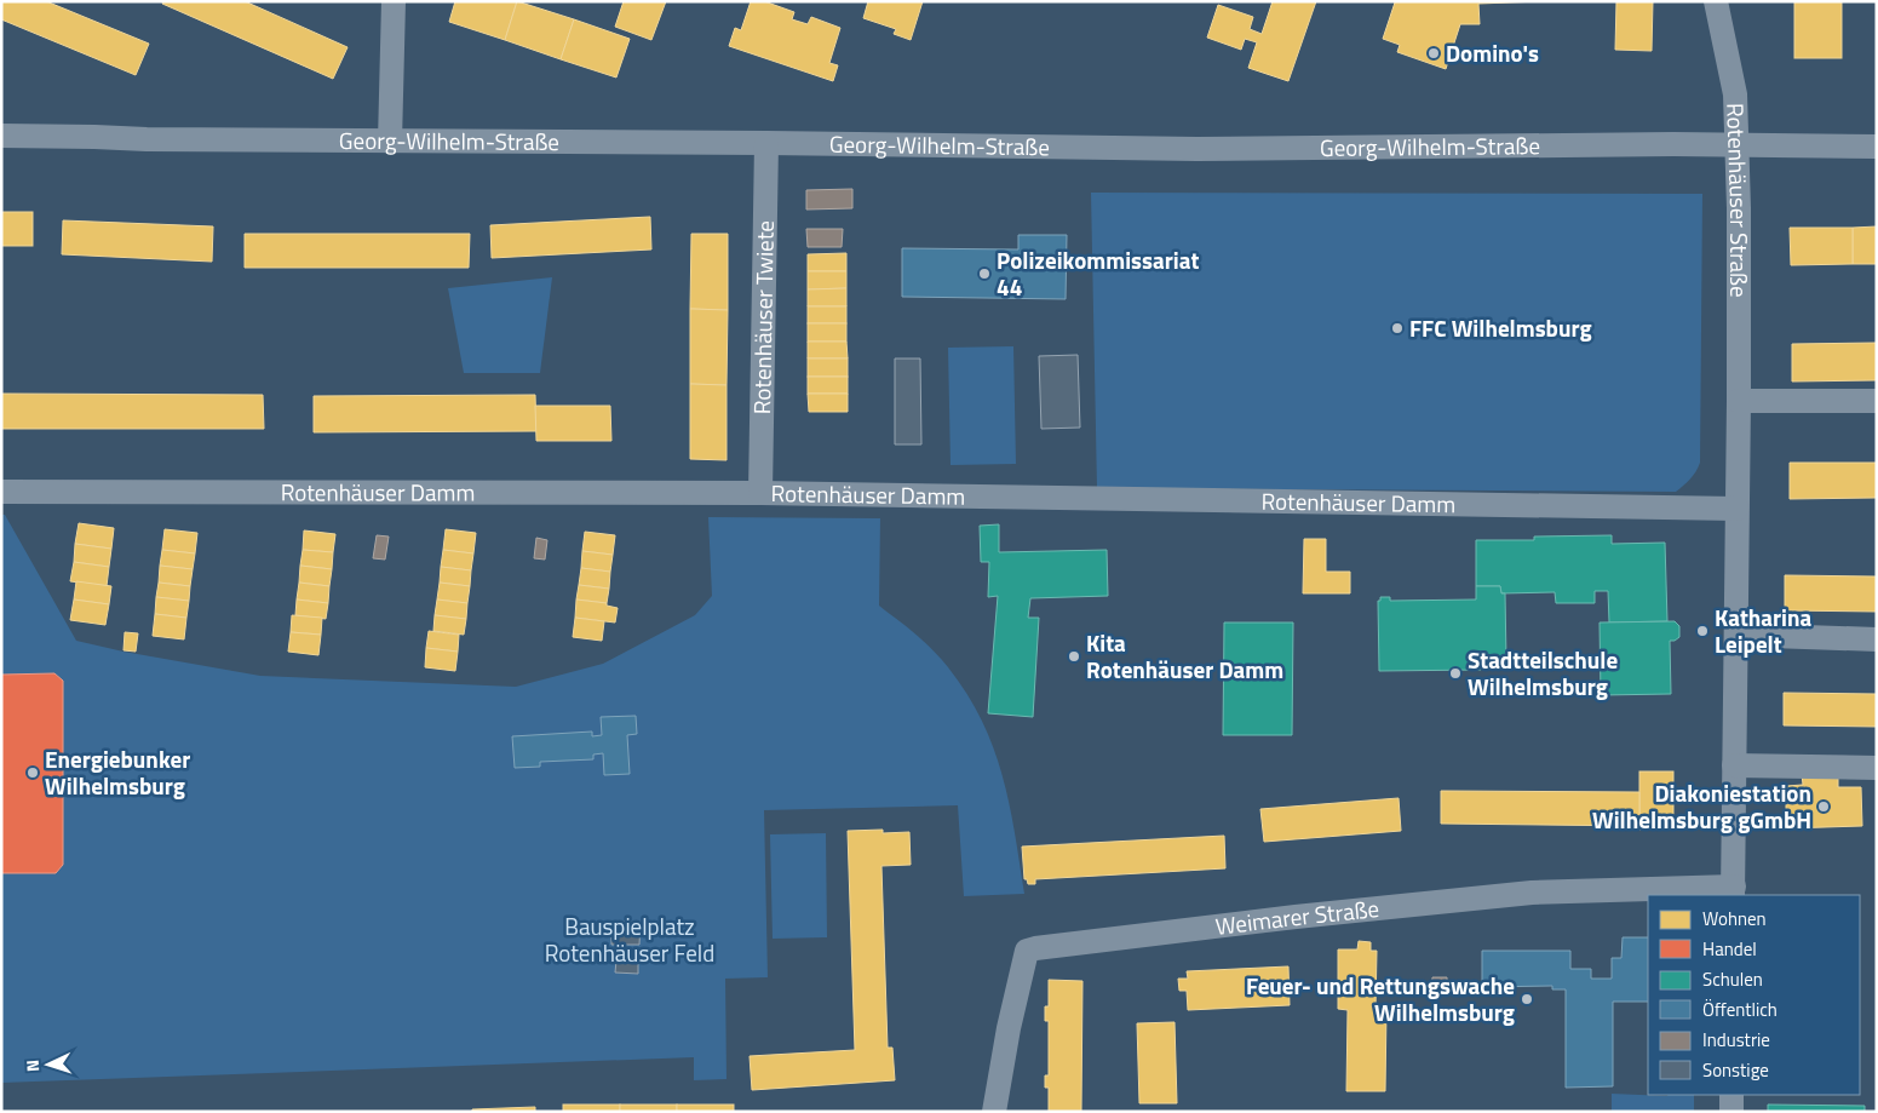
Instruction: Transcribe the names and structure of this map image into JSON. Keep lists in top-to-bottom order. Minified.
{"streets":{"street":["Georg-Wilhelm-Straße","Rotenhäuser Straße","Rotenhäuser Twiete","Rotenhäuser Damm","Weimarer Straße"]},"crossings":[["Georg-Wilhelm-Straße","Rotenhäuser Straße"],["Georg-Wilhelm-Straße","Rotenhäuser Twiete"],["Rotenhäuser Straße","Rotenhäuser Damm"],["Rotenhäuser Straße","Weimarer Straße"],["Rotenhäuser Twiete","Rotenhäuser Damm"]],"parks":["Bauspielplatz Rotenhäuser Feld"],"places":["Domino's","Polizeikommissariat 44","FFC Wilhelmsburg","Katharina Leipelt","Kita Rotenhäuser Damm","Stadtteilschule Wilhelmsburg","Energiebunker Wilhelmsburg","Diakoniestation Wilhelmsburg gGmbH","Feuer- und Rettungswache Wilhelmsburg"],"legend":["Wohnen","Handel","Schulen","Öffentlich","Industrie","Sonstige"],"north":"left"}
